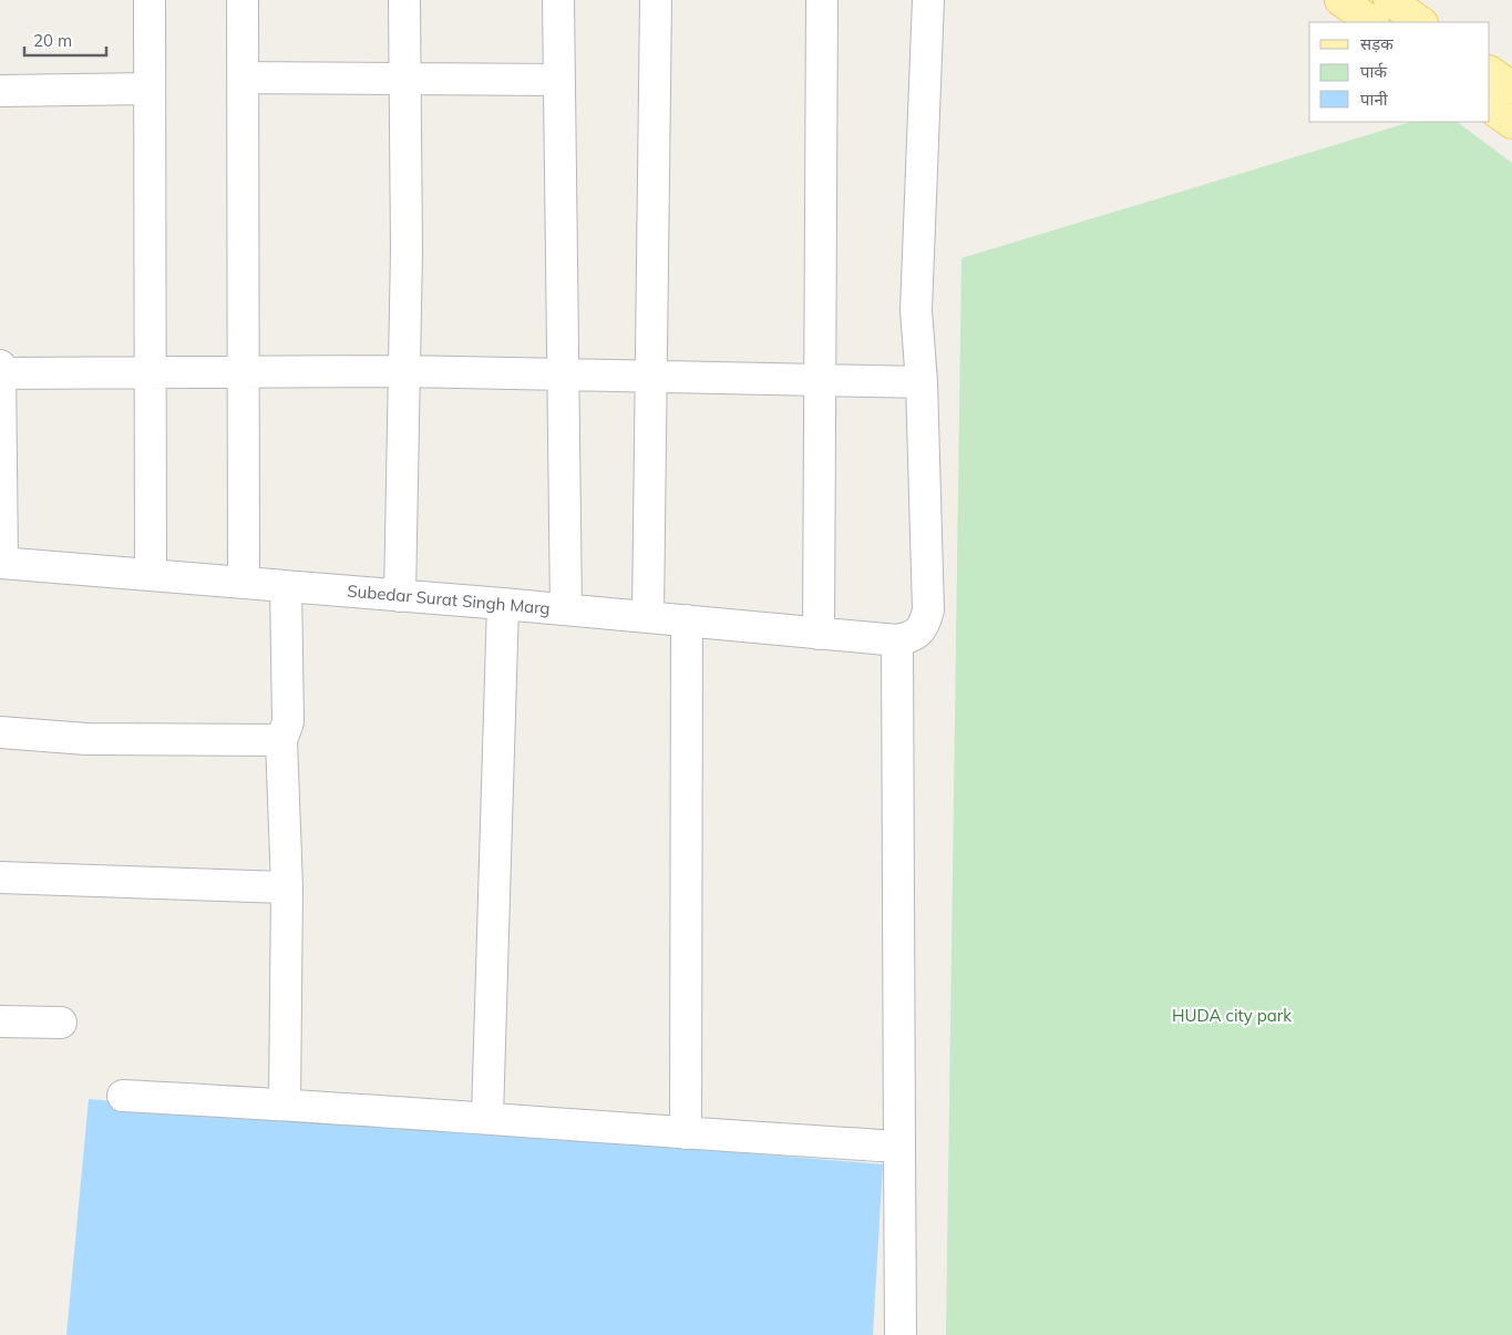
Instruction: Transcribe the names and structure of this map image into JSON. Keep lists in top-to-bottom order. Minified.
{"streets":{"street":["Subedar Surat Singh Marg"]},"parks":["HUDA city park"],"legend":["सड़क","पार्क","पानी"],"scale_bar":"20 m"}
